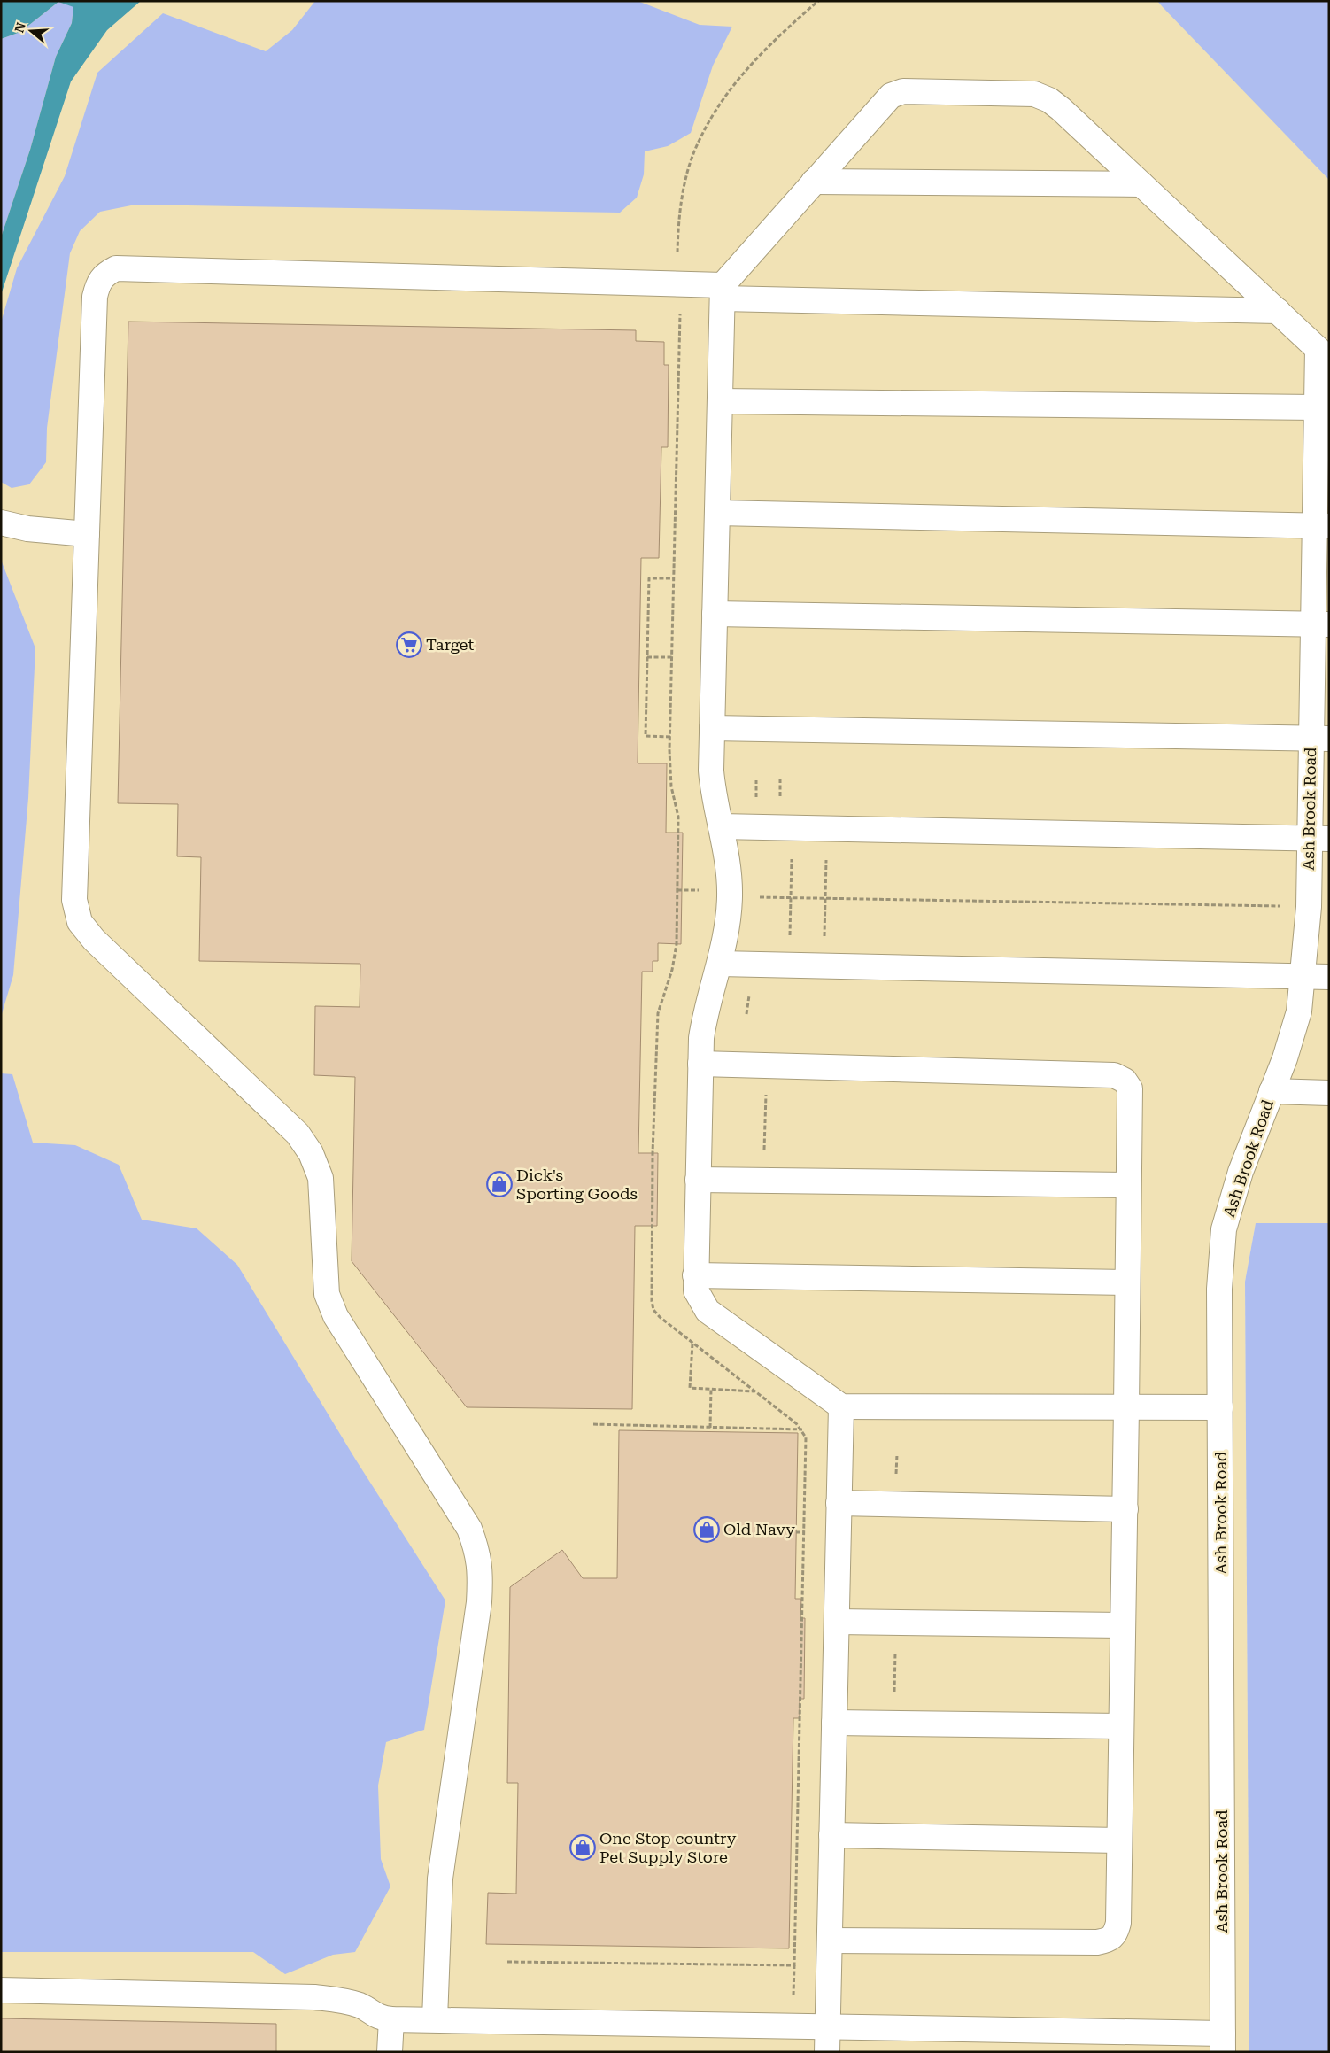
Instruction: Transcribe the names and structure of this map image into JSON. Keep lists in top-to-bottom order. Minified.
{"streets":{"street":["Ash Brook Road"]},"places":{"supermarket":["Target"],"shop":["Dick's Sporting Goods","Old Navy","One Stop country Pet Supply Store"]},"north":"left"}
